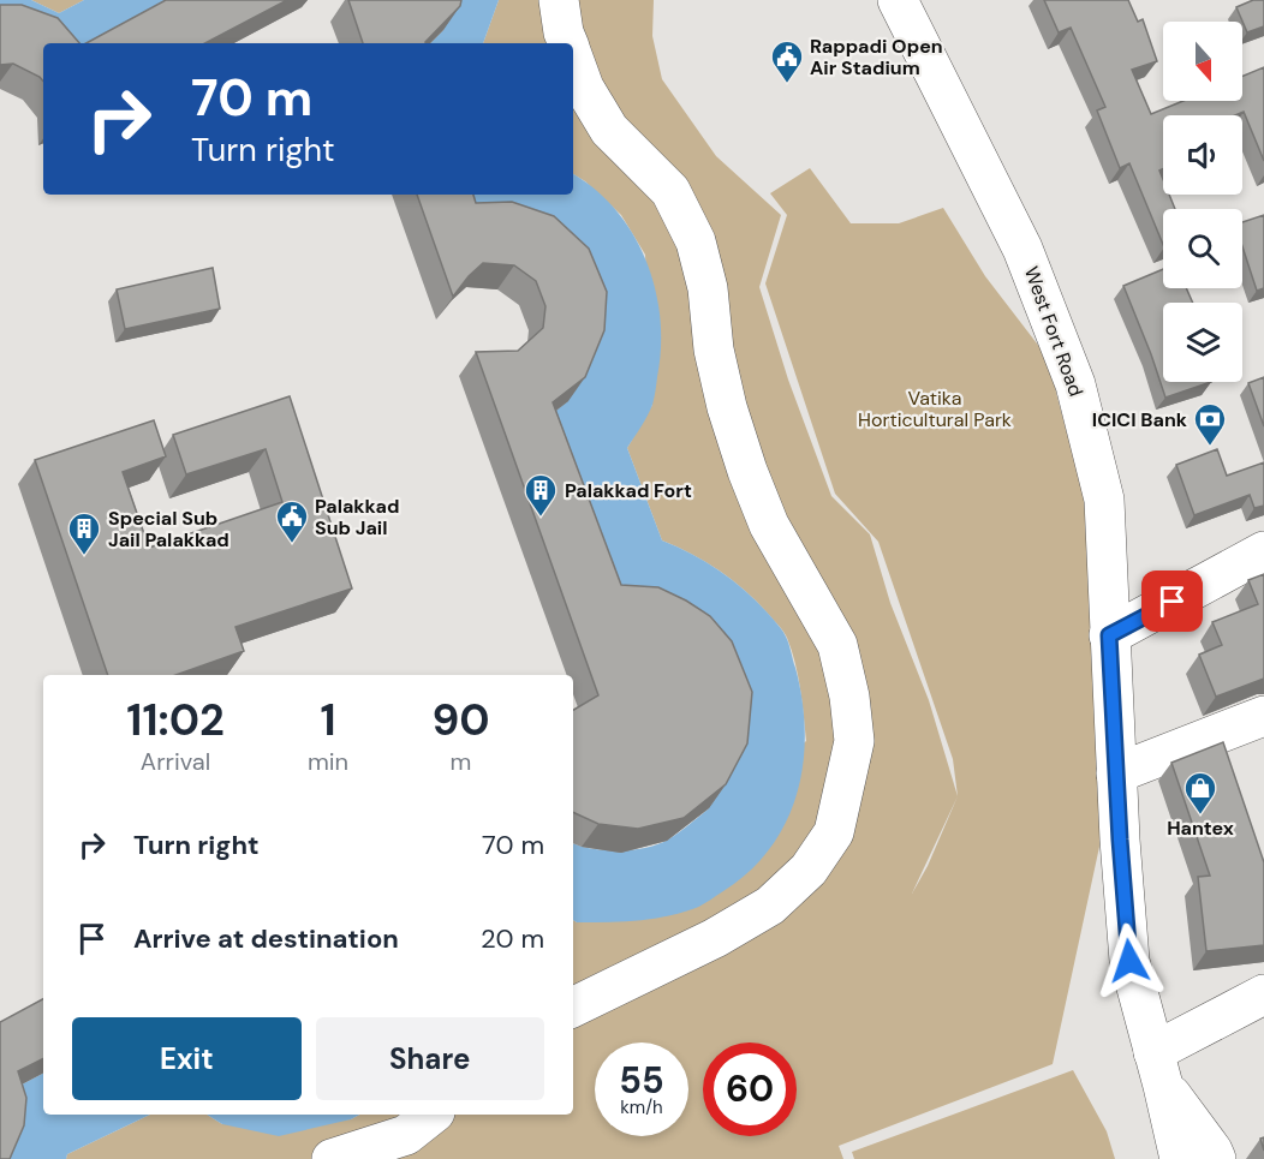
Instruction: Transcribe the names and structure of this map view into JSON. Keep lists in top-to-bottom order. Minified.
{"streets":{"street":["West Fort Road"]},"parks":["Vatika Horticultural Park"],"places":{"public building":["Rappadi Open Air Stadium","Palakkad Sub Jail"],"bank":["ICICI Bank"],"building":["Palakkad Fort","Special Sub Jail Palakkad"],"shop":["Hantex"]},"north":"bottom","page":{"turn":["70 m","Turn right"],"eta":["11:02","Arrival","1","min","90","m"],"list":[{"name":"Turn right","value":"70 m"},{"name":"Arrive at destination","value":"20 m"}],"buttons":["Exit","Share"],"speed":"55 km/h","limit":"60"}}
